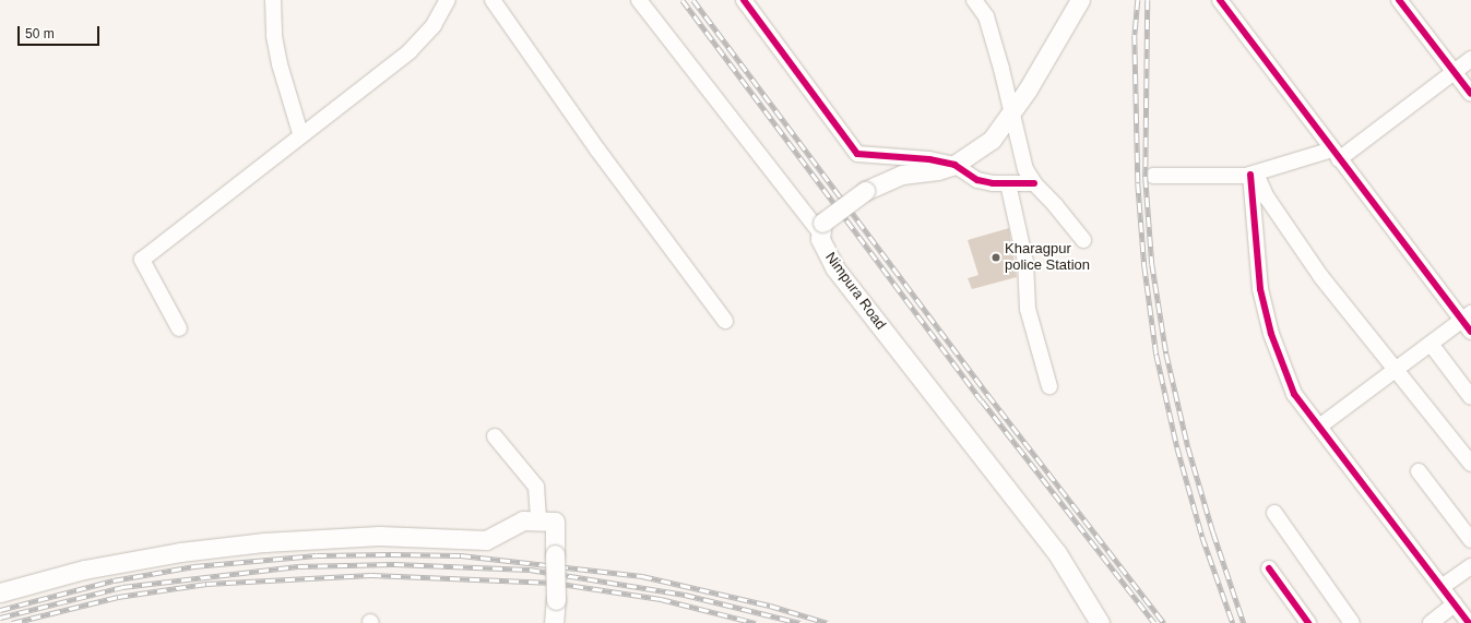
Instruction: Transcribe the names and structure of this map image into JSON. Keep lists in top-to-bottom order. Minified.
{"streets":{"main road":["Nimpura Road"]},"places":["Kharagpur police Station"],"scale_bar":"50 m"}
